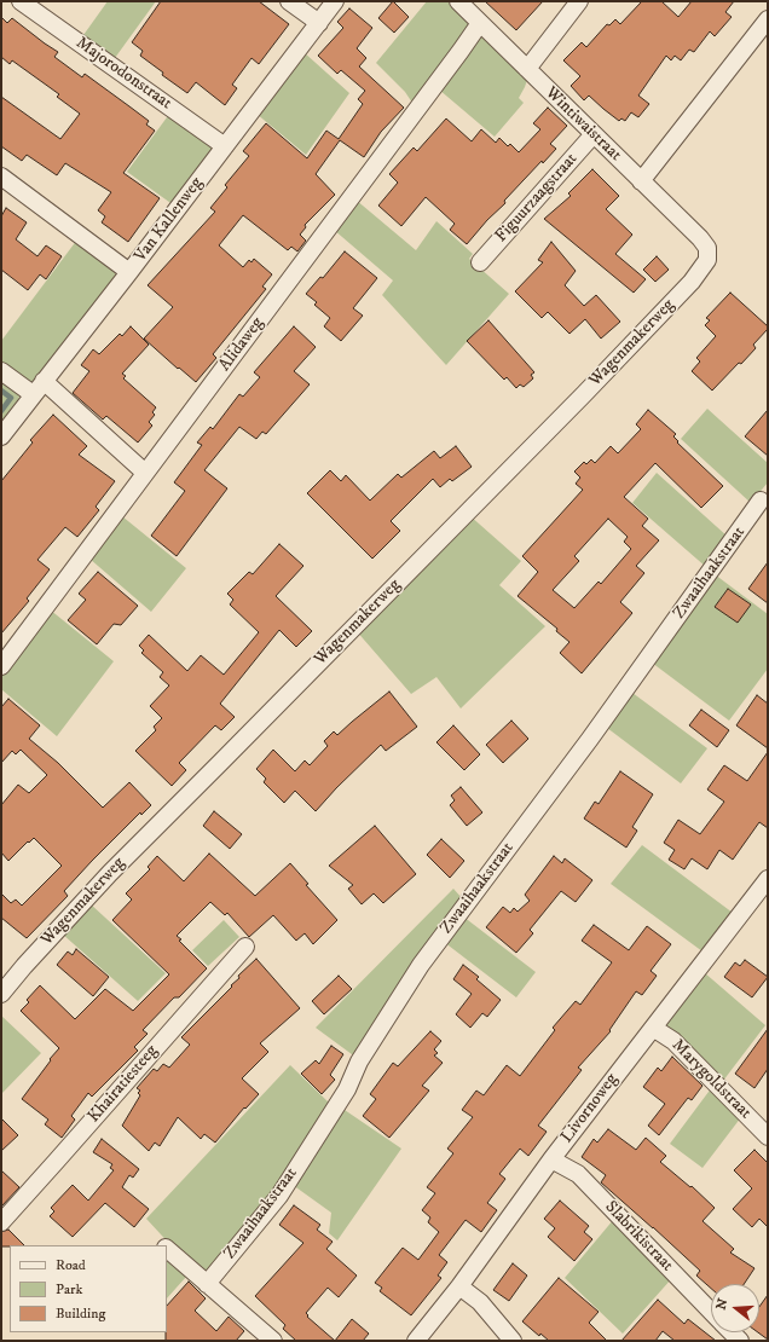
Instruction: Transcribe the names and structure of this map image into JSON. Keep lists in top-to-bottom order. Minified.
{"streets":{"street":["Majorodonstraat","Wintiwaistraat","Figuurzaagstraat","Van Kallenweg","Wagenmakerweg","Alidaweg","Zwaaihaakstraat","Marygoldstraat","Khairatiesteeg","Livornoweg","Slabrikistraat"]},"crossings":[["Majorodonstraat","Van Kallenweg"],["Wintiwaistraat","Figuurzaagstraat"],["Wintiwaistraat","Wagenmakerweg"],["Wintiwaistraat","Alidaweg"],["Marygoldstraat","Livornoweg"],["Livornoweg","Slabrikistraat"]],"legend":["Road","Park","Building"],"north":"left"}
